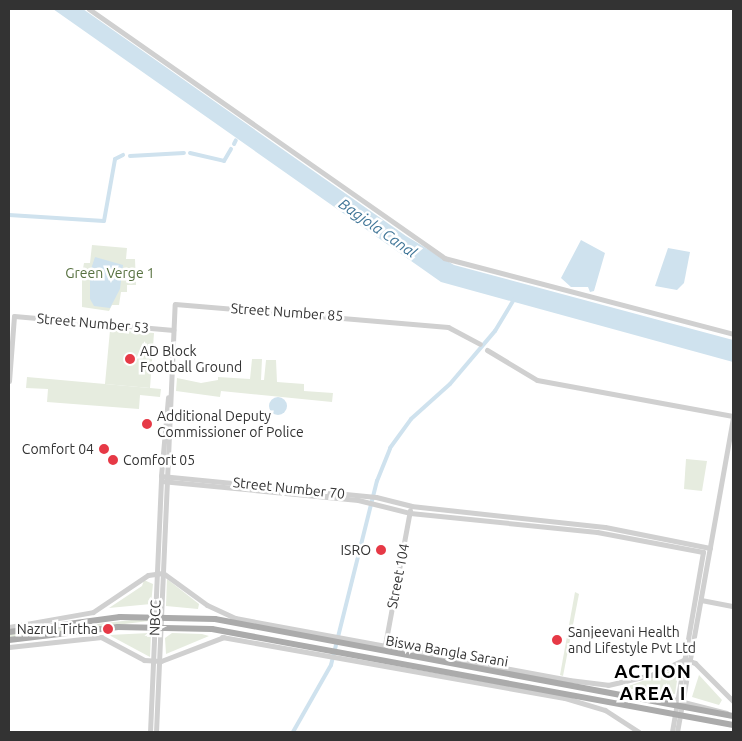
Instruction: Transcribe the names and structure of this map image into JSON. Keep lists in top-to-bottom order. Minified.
{"streets":{"main road":["Biswa Bangla Sarani"],"street":["Street Number 85","Street Number 53","Street Number 70","Street 104","NBCC"]},"crossings":[["Street Number 85","Street Number 53"],["Street Number 70","Street 104"],["Street Number 70","NBCC"],["NBCC","Biswa Bangla Sarani"]],"districts":["ACTION AREA I"],"water":["Bagjola Canal"],"parks":["Green Verge 1"],"places":["AD Block Football Ground","Additional Deputy Commissioner of Police","Comfort 04","Comfort 05","ISRO","Nazrul Tirtha","Sanjeevani Health and Lifestyle Pvt Ltd"]}
